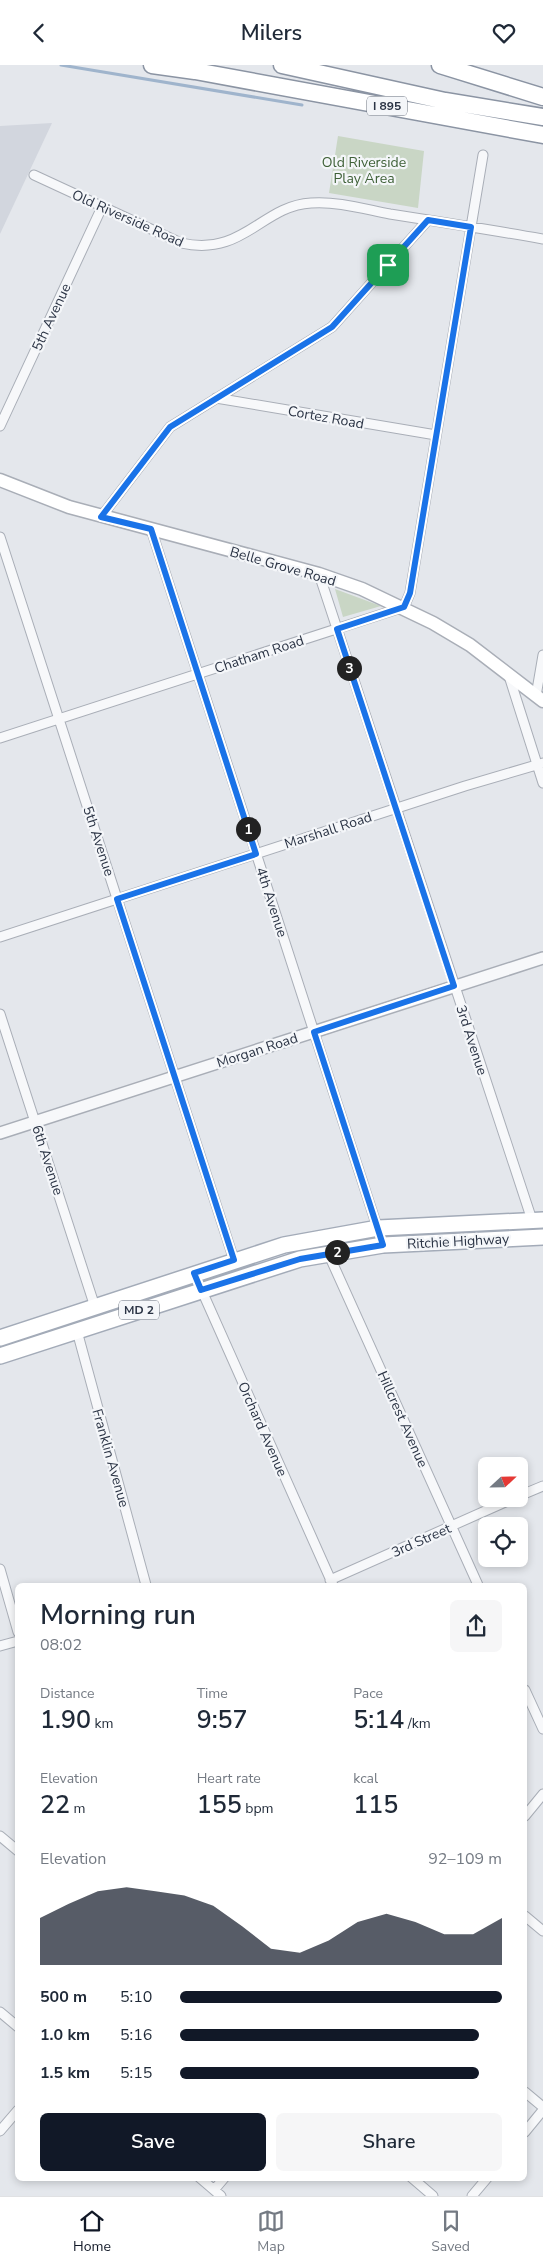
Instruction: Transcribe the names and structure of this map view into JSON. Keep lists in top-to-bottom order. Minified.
{"streets":{"highway":["I 895"],"main road":["Belle Grove Road","Ritchie Highway","MD 2"],"street":["Old Riverside Road","5th Avenue","Cortez Road","Chatham Road","Marshall Road","4th Avenue","3rd Avenue","Morgan Road","6th Avenue","Hillcrest Avenue","Orchard Avenue","Franklin Avenue","3rd Street"]},"crossings":[["Old Riverside Road","5th Avenue"],["5th Avenue","Chatham Road"],["5th Avenue","Marshall Road"],["5th Avenue","Morgan Road"],["5th Avenue","Ritchie Highway"],["Belle Grove Road","Chatham Road"],["Belle Grove Road","4th Avenue"],["Belle Grove Road","3rd Avenue"],["Chatham Road","4th Avenue"],["Chatham Road","3rd Avenue"],["Marshall Road","4th Avenue"],["Marshall Road","3rd Avenue"],["4th Avenue","Morgan Road"],["4th Avenue","Ritchie Highway"],["3rd Avenue","Morgan Road"],["3rd Avenue","Ritchie Highway"],["Morgan Road","6th Avenue"],["6th Avenue","Ritchie Highway"],["Ritchie Highway","Hillcrest Avenue"],["Ritchie Highway","Orchard Avenue"],["Ritchie Highway","Franklin Avenue"],["Hillcrest Avenue","3rd Street"],["Orchard Avenue","3rd Street"]],"parks":["Old Riverside Play Area"],"north":"right","page":{"header":"Milers","pins":["3","1","2"],"heading":["Morning run","08:02"],"stats":[["Distance","1.90 km"],["Time","9:57"],["Pace","5:14 /km"],["Elevation","22 m"],["Heart rate","155 bpm"],["kcal","115"]],"chart":["Elevation","92–109 m"],"list":[{"name":"500 m","note":"5:10"},{"name":"1.0 km","note":"5:16"},{"name":"1.5 km","note":"5:15"}],"buttons":["Save","Share"],"tabs":["Home","Map","Saved"]}}
